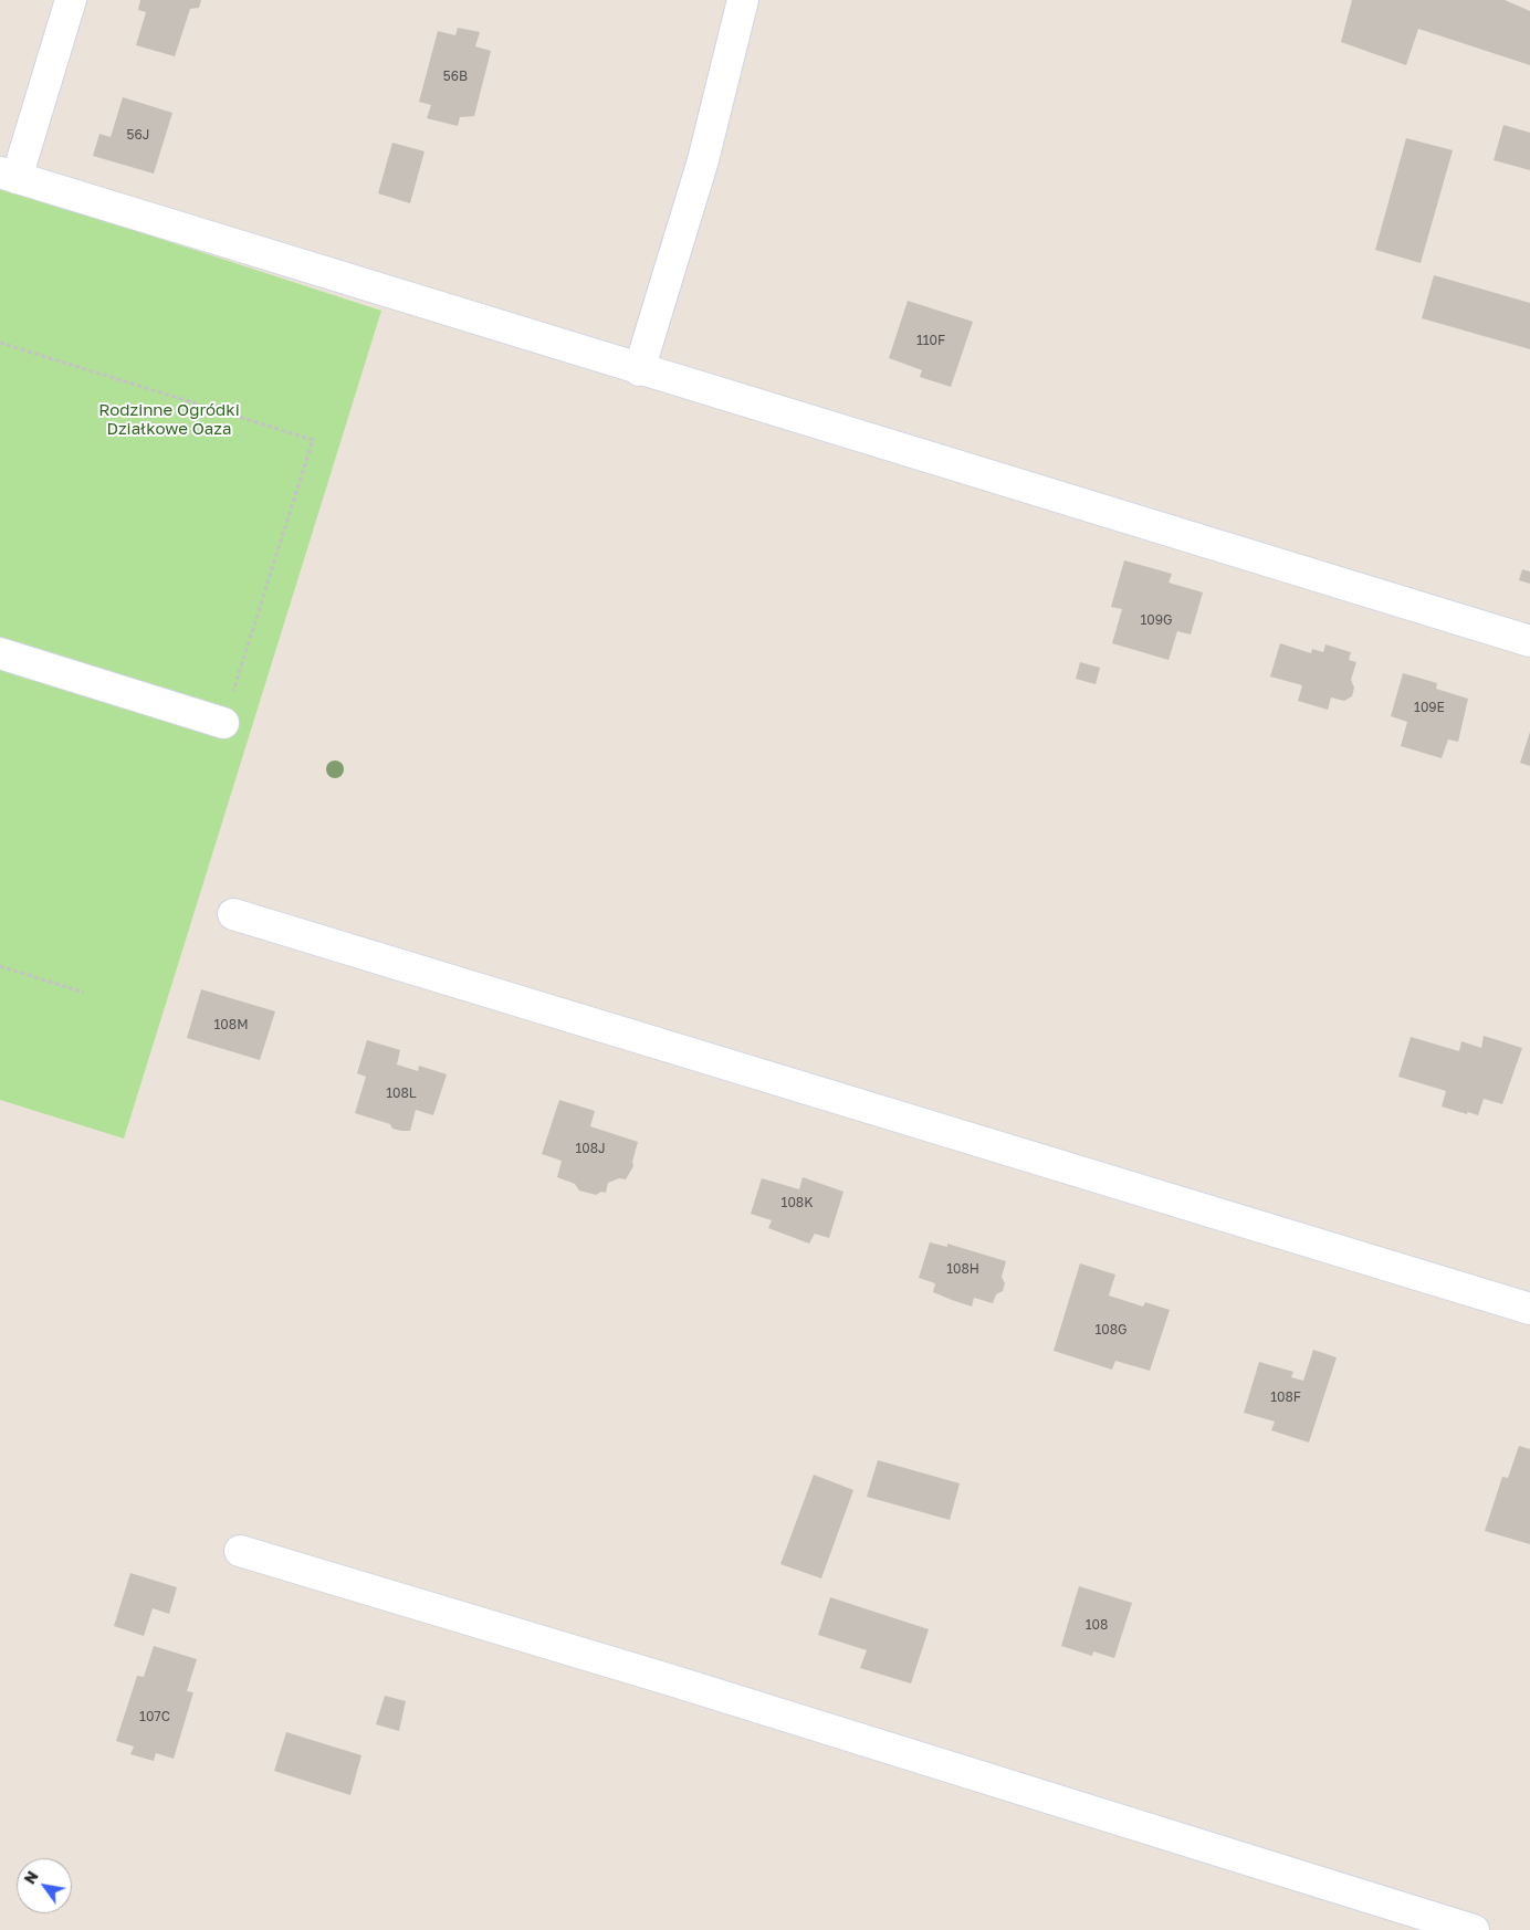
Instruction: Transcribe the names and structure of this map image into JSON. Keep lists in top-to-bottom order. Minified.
{"parks":["Rodzinne Ogródki Działkowe Oaza"],"house_numbers":["56B","56J","110F","109G","109E","108M","108L","108J","108K","108H","108G","108F","108","107C"],"north":"top left"}
